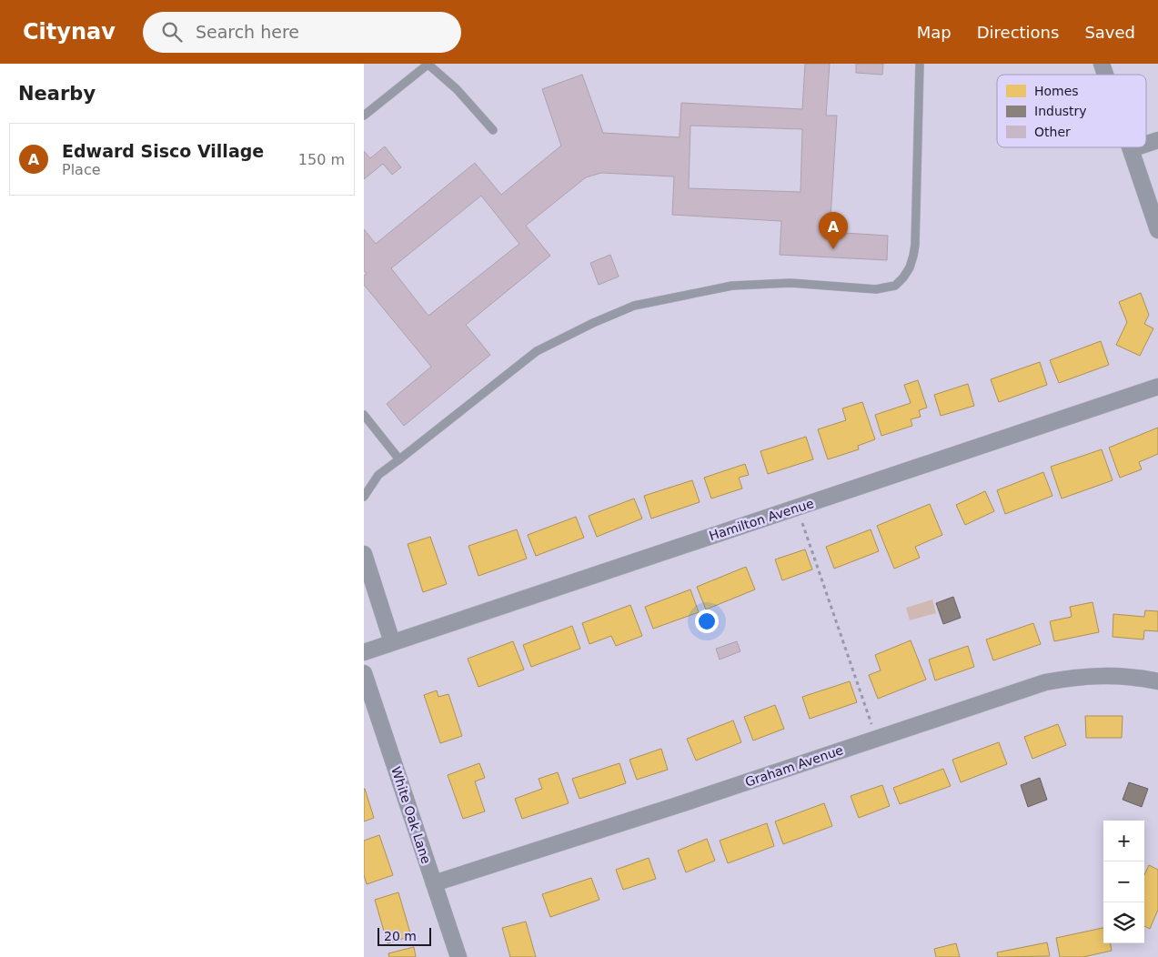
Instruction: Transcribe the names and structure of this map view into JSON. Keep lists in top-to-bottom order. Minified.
{"streets":{"street":["Hamilton Avenue","Graham Avenue","White Oak Lane"]},"crossings":[["Graham Avenue","White Oak Lane"]],"legend":["Homes","Industry","Other"],"scale_bar":"20 m","page":{"header":"Citynav","search":"Search here","nav":["Map","Directions","Saved"],"heading":"Nearby","list":[{"mark":"A","name":"Edward Sisco Village","note":"Place","value":"150 m"}],"pins":"A","map_buttons":["+","−"],"scale":"20 m"}}
